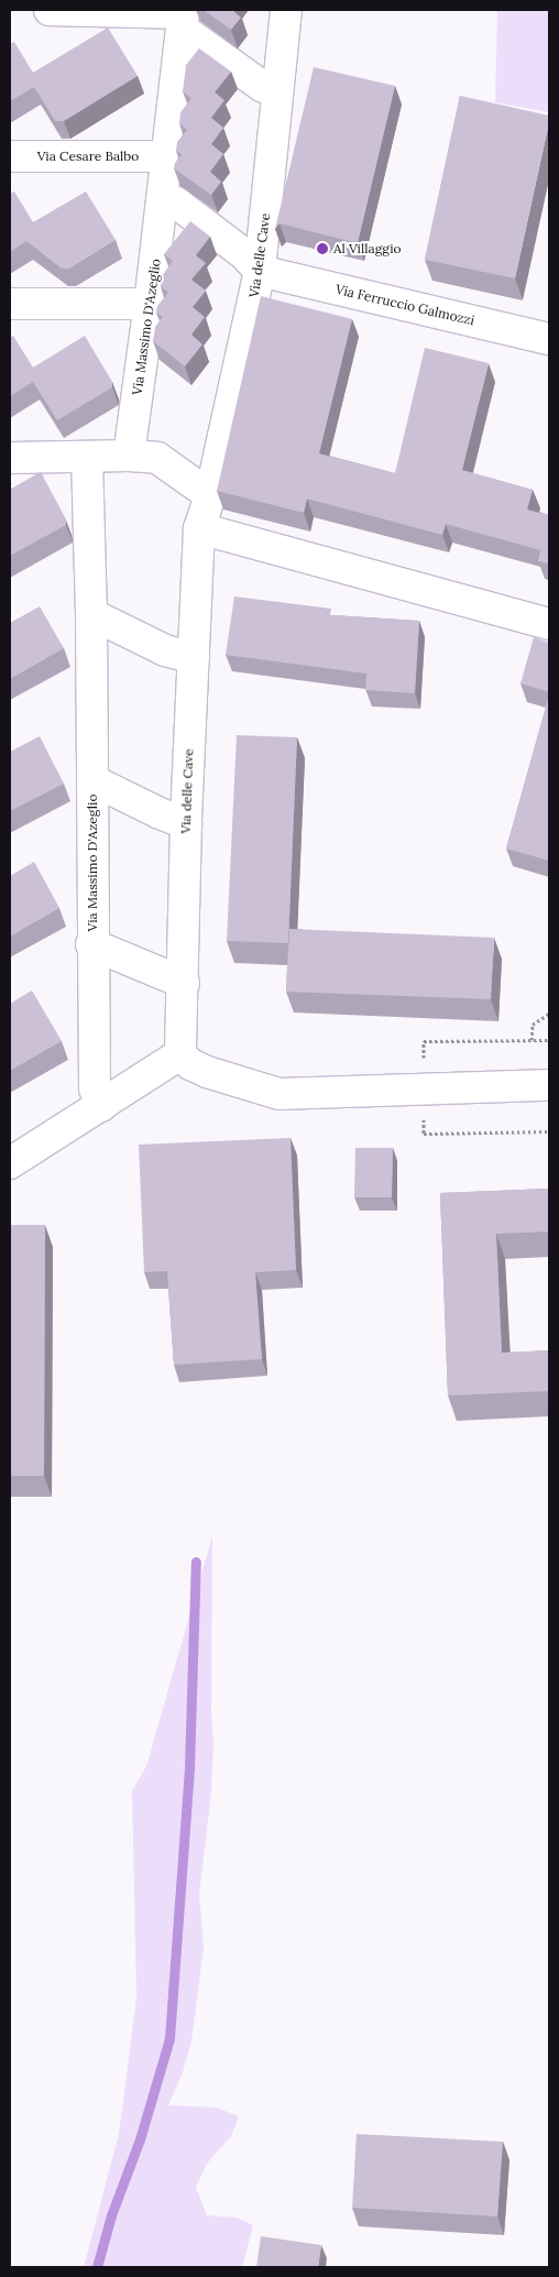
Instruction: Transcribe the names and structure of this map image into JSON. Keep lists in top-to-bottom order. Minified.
{"streets":{"street":["Via Cesare Balbo","Via delle Cave","Via Ferruccio Galmozzi","Via Massimo D'Azeglio"]},"crossings":[["Via Cesare Balbo","Via Massimo D'Azeglio"],["Via delle Cave","Via Ferruccio Galmozzi"],["Via delle Cave","Via Massimo D'Azeglio"]],"places":["Al Villaggio"]}
